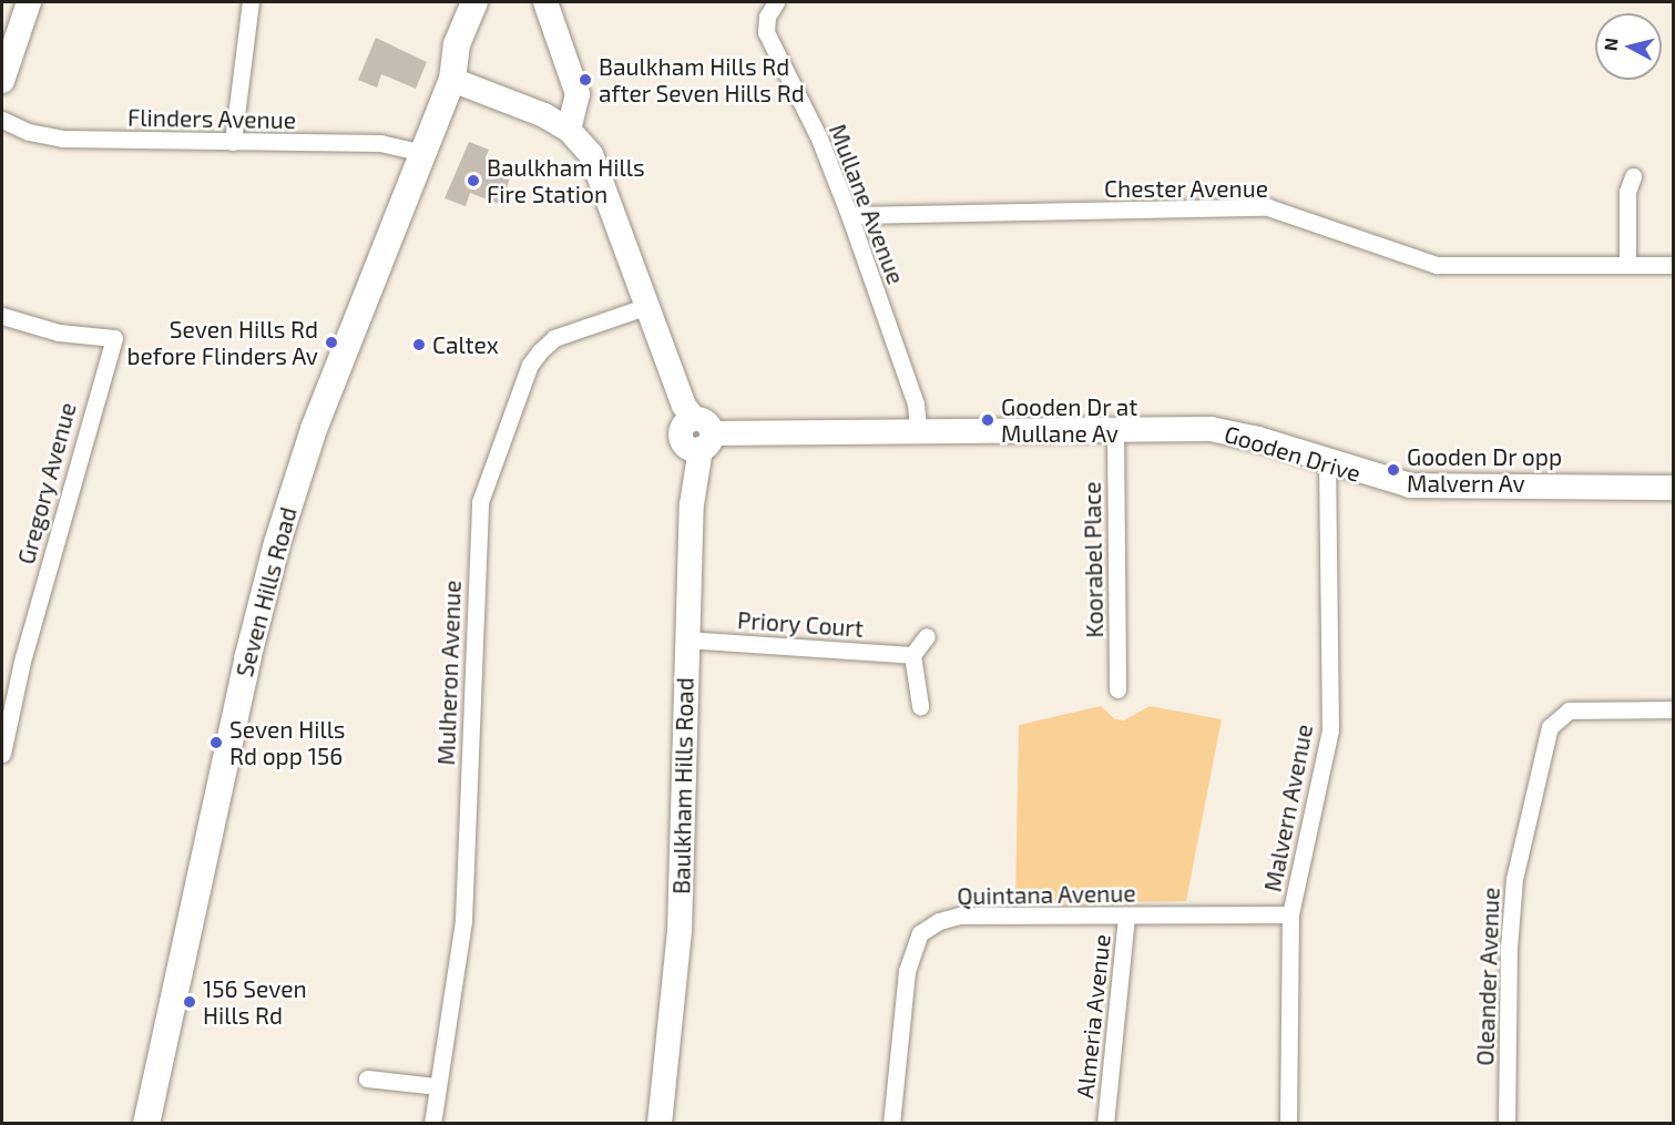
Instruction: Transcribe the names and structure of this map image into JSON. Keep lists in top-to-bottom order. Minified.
{"streets":{"main road":["Seven Hills Road"],"street":["Flinders Avenue","Chester Avenue","Mullane Avenue","Gooden Drive","Gregory Avenue","Koorabel Place","Priory Court","Mulheron Avenue","Baulkham Hills Road","Malvern Avenue","Quintana Avenue","Oleander Avenue","Almeria Avenue"]},"crossings":[["Flinders Avenue","Seven Hills Road"],["Chester Avenue","Mullane Avenue"],["Mullane Avenue","Gooden Drive"],["Gooden Drive","Koorabel Place"],["Gooden Drive","Baulkham Hills Road"],["Gooden Drive","Malvern Avenue"],["Priory Court","Baulkham Hills Road"],["Malvern Avenue","Quintana Avenue"],["Quintana Avenue","Almeria Avenue"]],"places":["Baulkham Hills Rd after Seven Hills Rd","Baulkham Hills Fire Station","Seven Hills Rd before Flinders Av","Caltex","Gooden Dr at Mullane Av","Gooden Dr opp Malvern Av","Seven Hills Rd opp 156","156 Seven Hills Rd"],"north":"left"}
